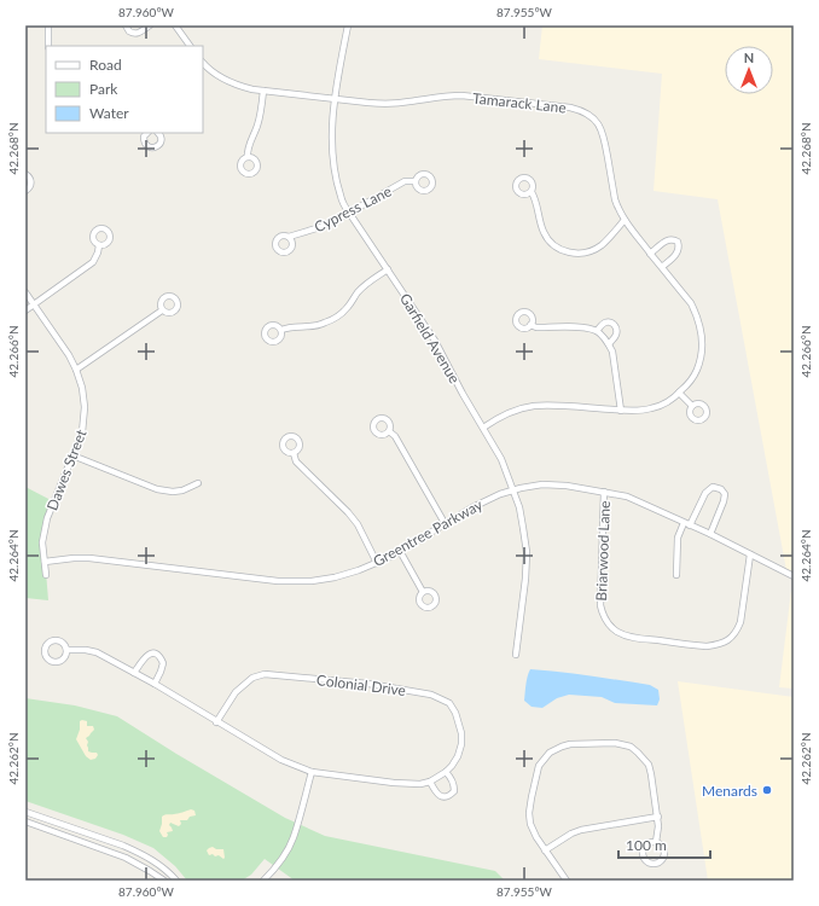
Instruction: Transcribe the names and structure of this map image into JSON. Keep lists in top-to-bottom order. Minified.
{"streets":{"street":["Tamarack Lane","Cypress Lane","Garfield Avenue","Dawes Street","Greentree Parkway","Briarwood Lane","Colonial Drive"]},"crossings":[["Tamarack Lane","Garfield Avenue"],["Cypress Lane","Garfield Avenue"],["Garfield Avenue","Greentree Parkway"],["Dawes Street","Greentree Parkway"],["Greentree Parkway","Briarwood Lane"]],"places":["Menards"],"legend":["Road","Park","Water"],"scale_bar":"100 m","north":"top","coordinates":["87.960°W","87.955°W","42.268°N","42.266°N","42.264°N","42.262°N"]}
